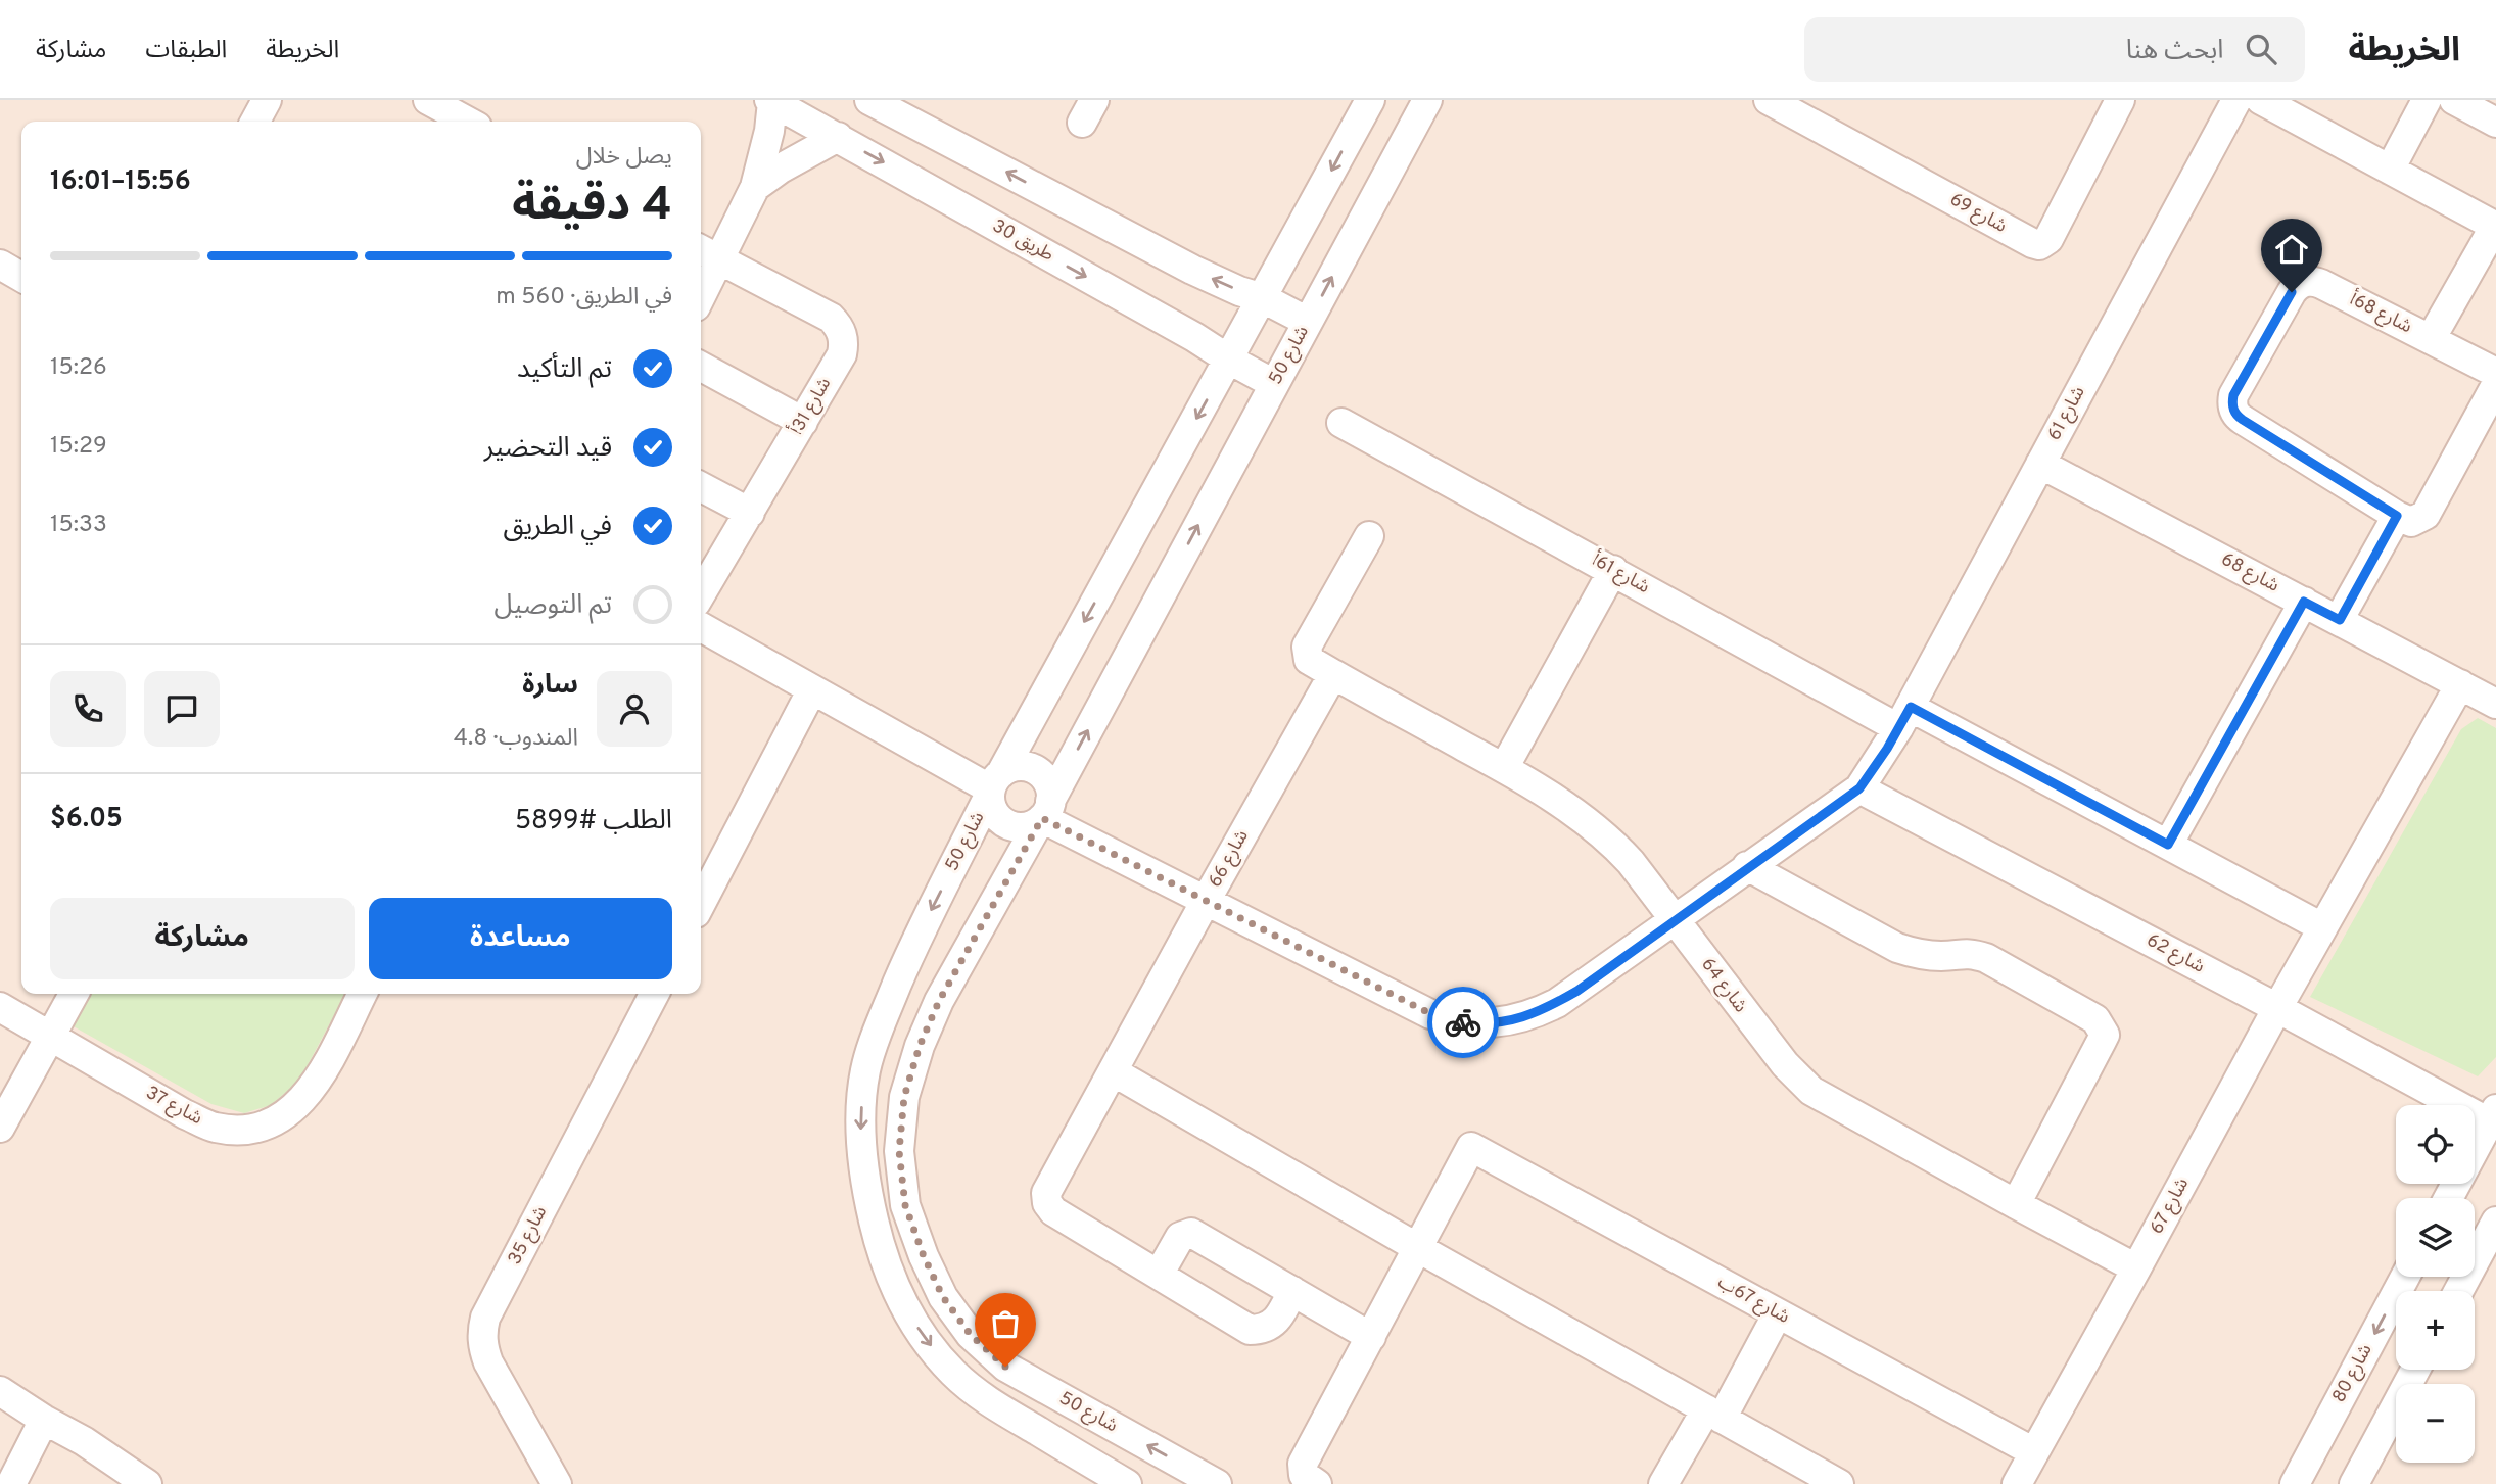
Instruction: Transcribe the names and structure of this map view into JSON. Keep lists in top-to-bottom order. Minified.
{"streets":{"street":["شارع 69","طريق 30","شارع 68أ","شارع 50","شارع 31أ","شارع 61","شارع 68","شارع 61أ","شارع 66","شارع 62","شارع 64","شارع 37","شارع 67","شارع 35","شارع 67ب","شارع 80"]},"crossings":[["طريق 30","شارع 50"],["شارع 61","شارع 68"],["شارع 61","شارع 61أ"],["شارع 61","شارع 62"],["شارع 68","شارع 67"],["شارع 66","شارع 64"],["شارع 62","شارع 67"],["شارع 64","شارع 67"],["شارع 67","شارع 67ب"]],"page":{"header":"الخريطة","search":"ابحث هنا","nav":["الخريطة","الطبقات","مشاركة"],"heading":["4 دقيقة","يصل خلال","15:56–16:01"],"panel":["سارة","المندوب · 4.8","الطلب #5899","$6.05"],"bar":"في الطريق · 560 m","list":[["تم التأكيد","15:26"],["قيد التحضير","15:29"],["في الطريق","15:33"],"تم التوصيل"],"buttons":["مساعدة","مشاركة"],"map_buttons":["+","−"]}}
